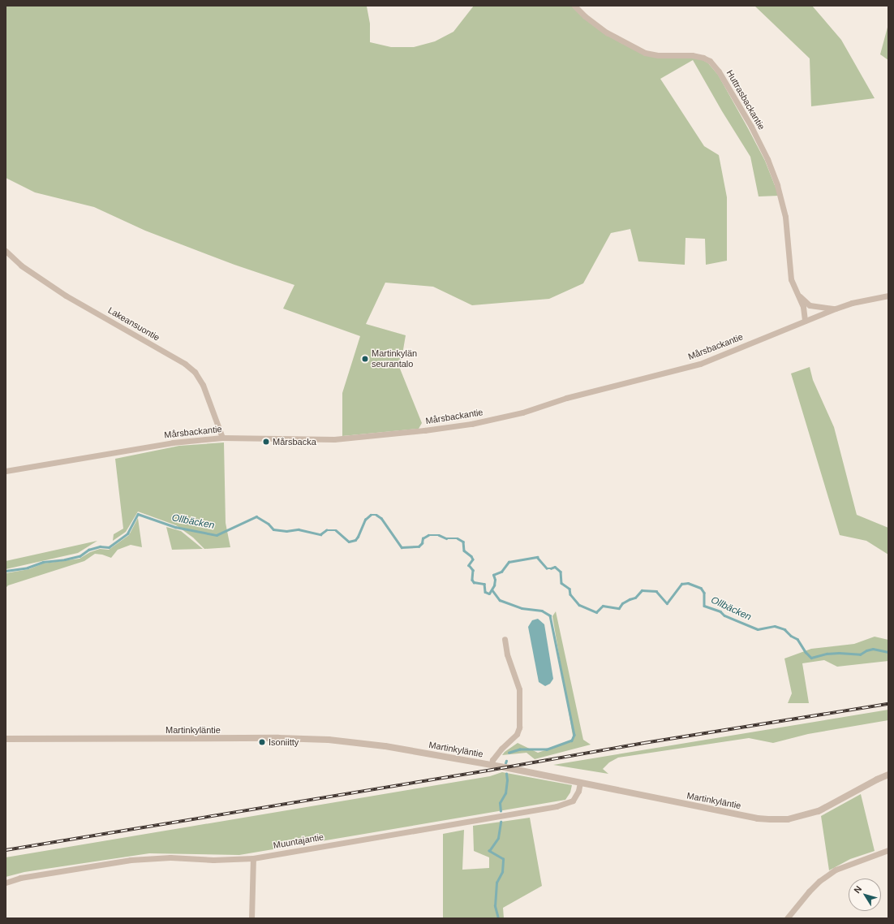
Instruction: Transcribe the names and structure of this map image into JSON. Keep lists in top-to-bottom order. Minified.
{"streets":{"street":["Huttrasbackantie","Lakeansuontie","Mårsbackantie","Martinkyläntie","Muuntajantie"]},"crossings":[["Huttrasbackantie","Mårsbackantie"],["Lakeansuontie","Mårsbackantie"],["Martinkyläntie","Muuntajantie"]],"water":["Ollbäcken"],"places":["Martinkylän seurantalo","Mårsbacka","Isoniitty"],"north":"top left"}
